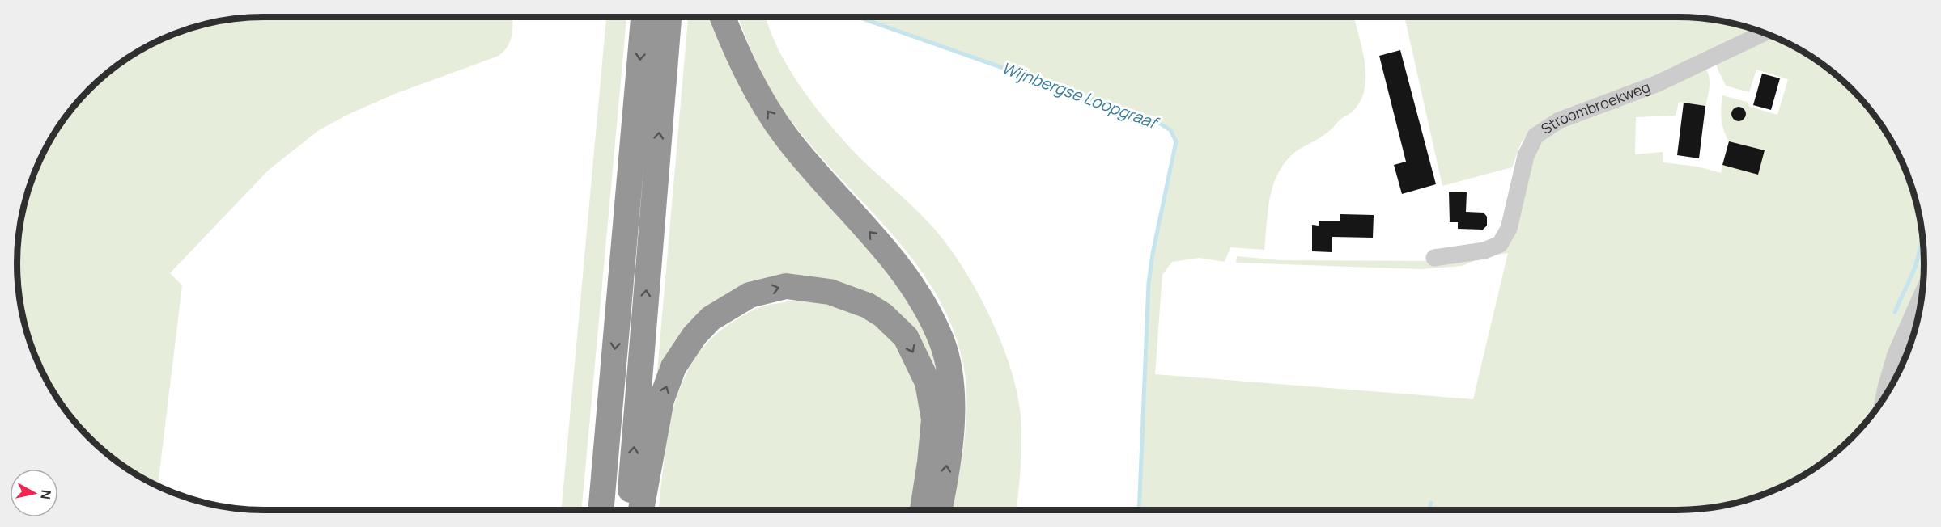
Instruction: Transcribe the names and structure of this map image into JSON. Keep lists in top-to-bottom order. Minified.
{"streets":{"street":["Stroombroekweg"]},"water":["Wijnbergse Loopgraaf"],"north":"right"}
